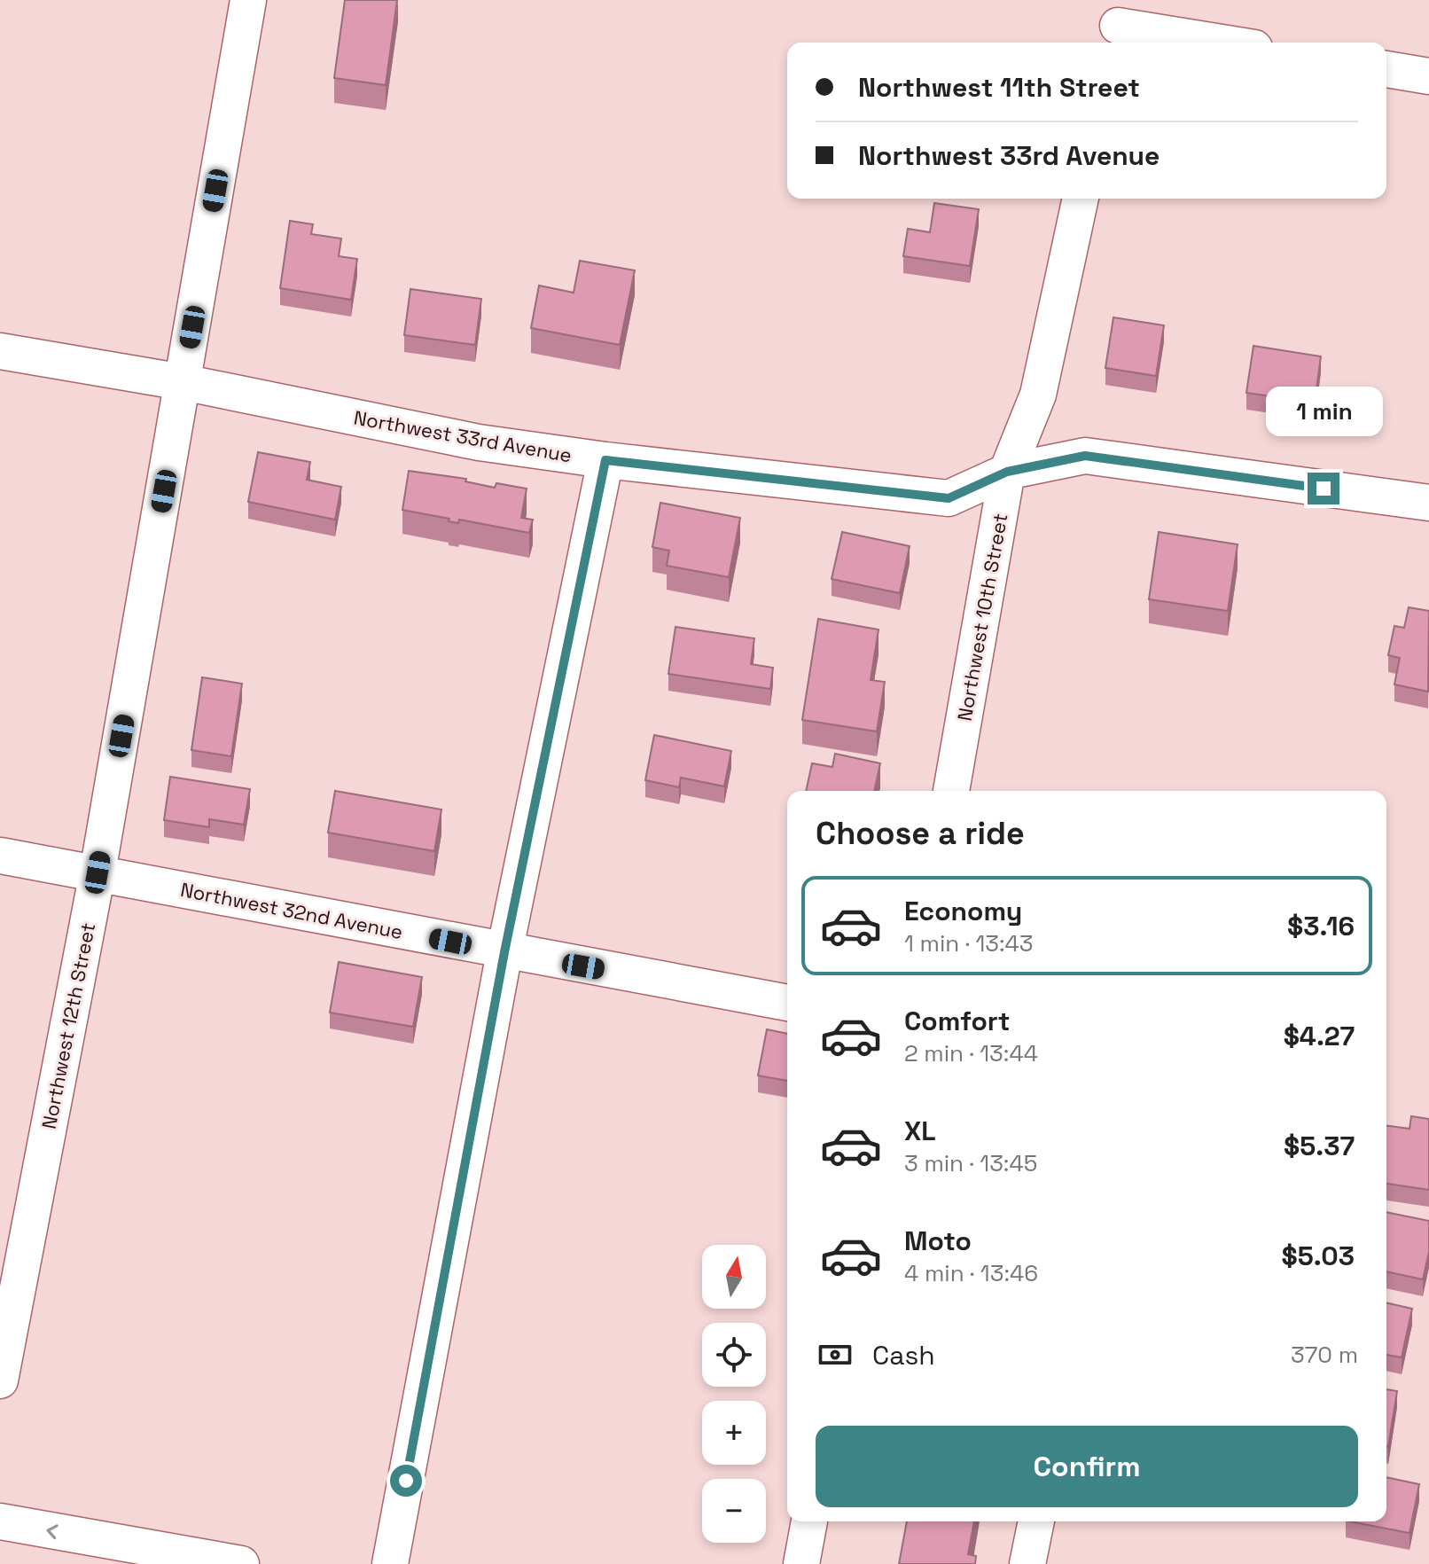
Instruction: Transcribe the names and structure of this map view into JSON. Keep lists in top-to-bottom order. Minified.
{"streets":{"street":["Northwest 33rd Avenue","Northwest 10th Street","Northwest 32nd Avenue","Northwest 12th Street"]},"crossings":[["Northwest 33rd Avenue","Northwest 10th Street"],["Northwest 33rd Avenue","Northwest 12th Street"],["Northwest 32nd Avenue","Northwest 12th Street"]],"north":"top","page":{"banner":["Northwest 11th Street","Northwest 33rd Avenue"],"bubble":"1 min","heading":"Choose a ride","list":[{"name":"Economy","note":"1 min · 13:43","value":"$3.16"},{"name":"Comfort","note":"2 min · 13:44","value":"$4.27"},{"name":"XL","note":"3 min · 13:45","value":"$5.37"},{"name":"Moto","note":"4 min · 13:46","value":"$5.03"}],"map_buttons":["+","−"],"pay":["Cash","370 m"],"buttons":"Confirm"}}
